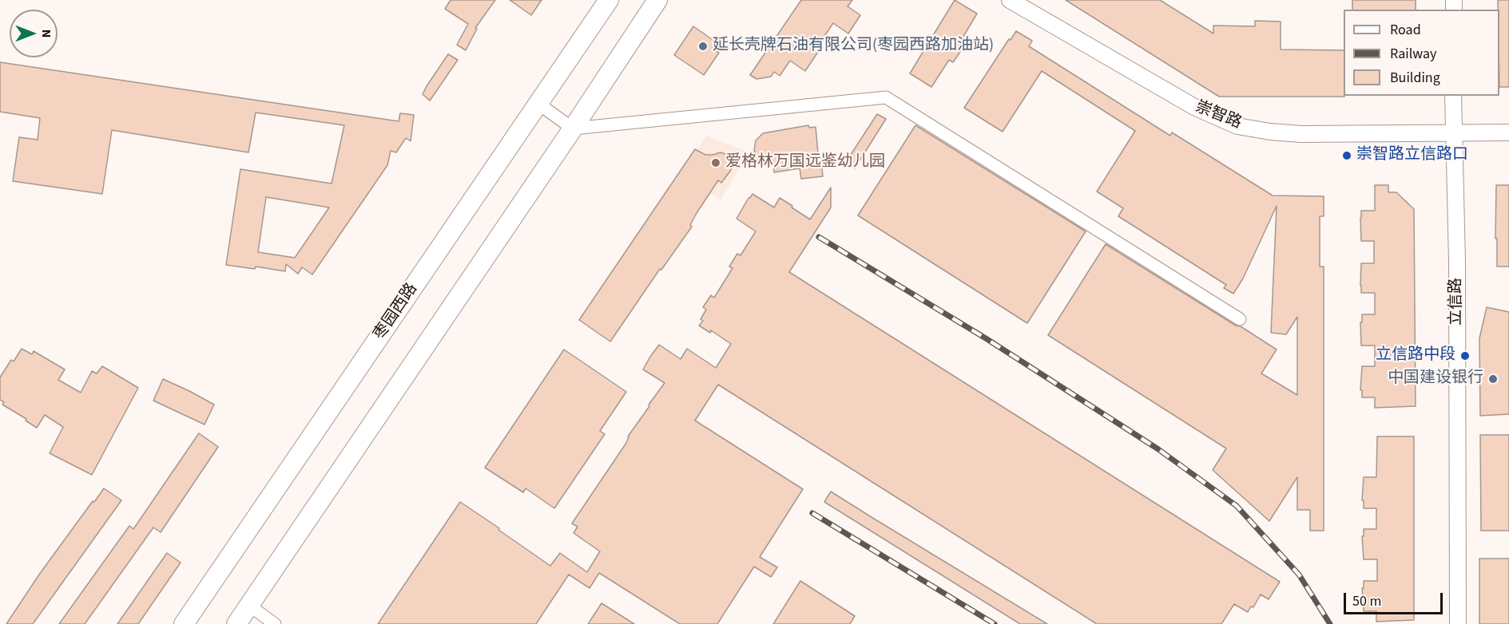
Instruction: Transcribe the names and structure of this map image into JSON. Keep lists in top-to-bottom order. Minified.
{"streets":{"main road":["枣园西路"],"street":["崇智路","立信路"]},"crossings":[["崇智路","立信路"]],"places":["延长壳牌石油有限公司(枣园西路加油站)","崇智路立信路口","爱格林万国远鉴幼儿园","立信路中段","中国建设银行"],"legend":["Road","Railway","Building"],"scale_bar":"50 m","north":"right"}
